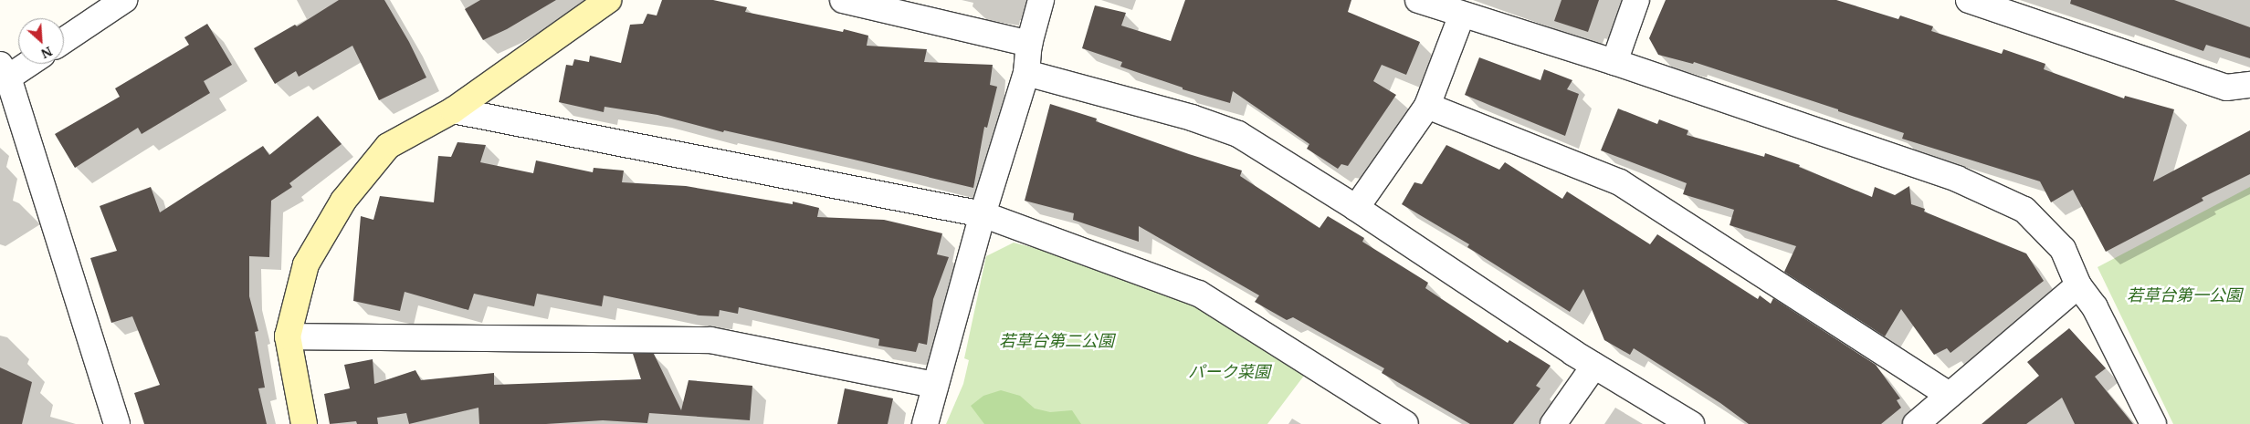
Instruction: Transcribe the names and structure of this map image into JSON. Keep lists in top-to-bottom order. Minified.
{"parks":["若草台第一公園","若草台第二公園","パーク菜園"],"north":"bottom right"}
